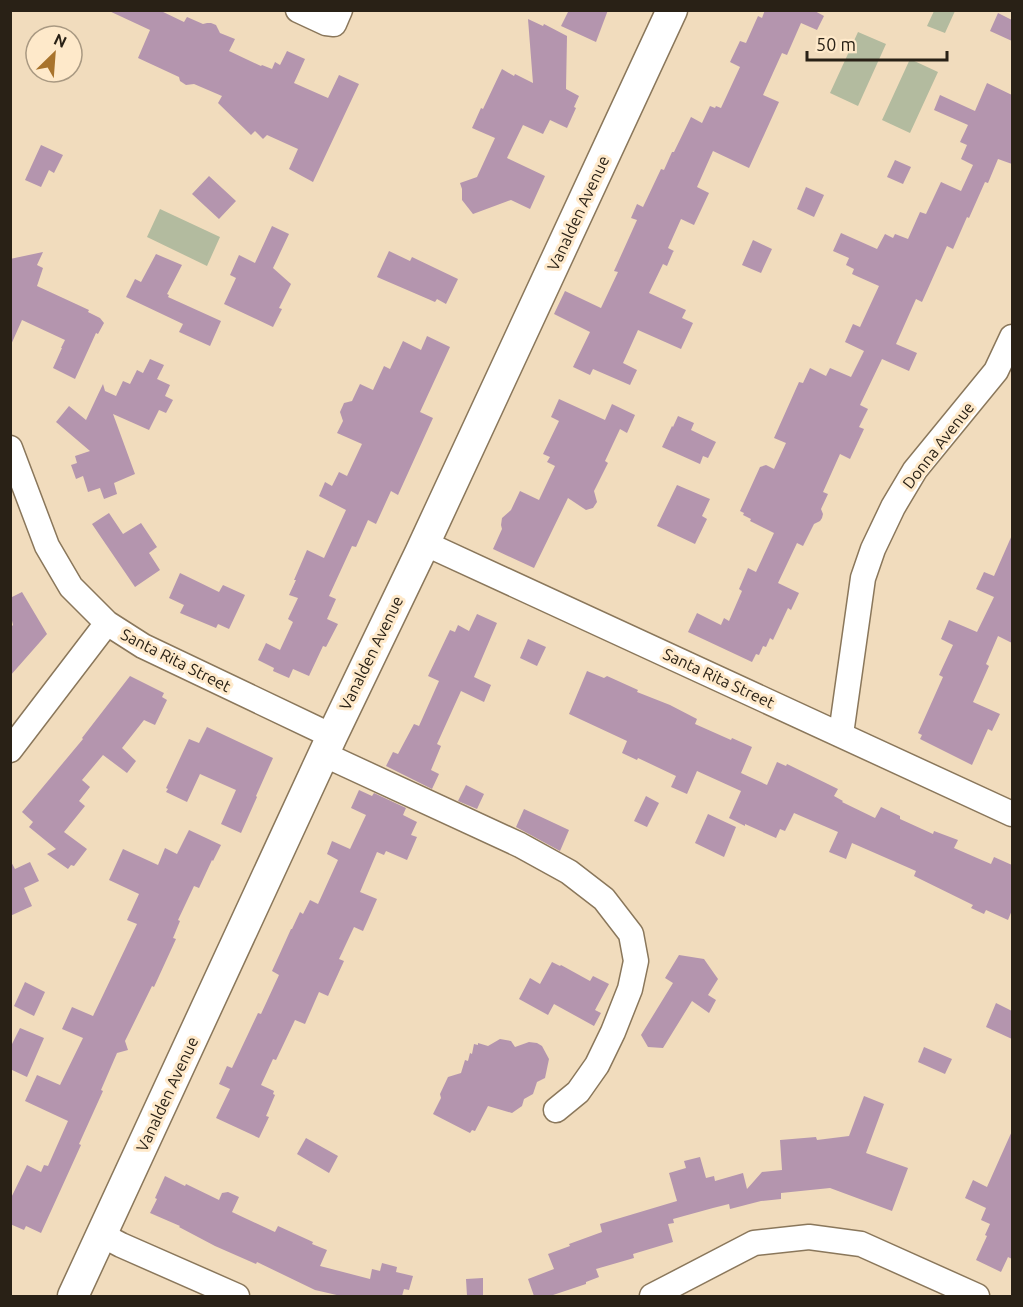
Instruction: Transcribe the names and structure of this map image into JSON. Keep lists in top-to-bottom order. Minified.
{"streets":{"main road":["Vanalden Avenue"],"street":["Donna Avenue","Santa Rita Street"]},"crossings":[["Vanalden Avenue","Santa Rita Street"],["Donna Avenue","Santa Rita Street"]],"scale_bar":"50 m","north":"top right"}
